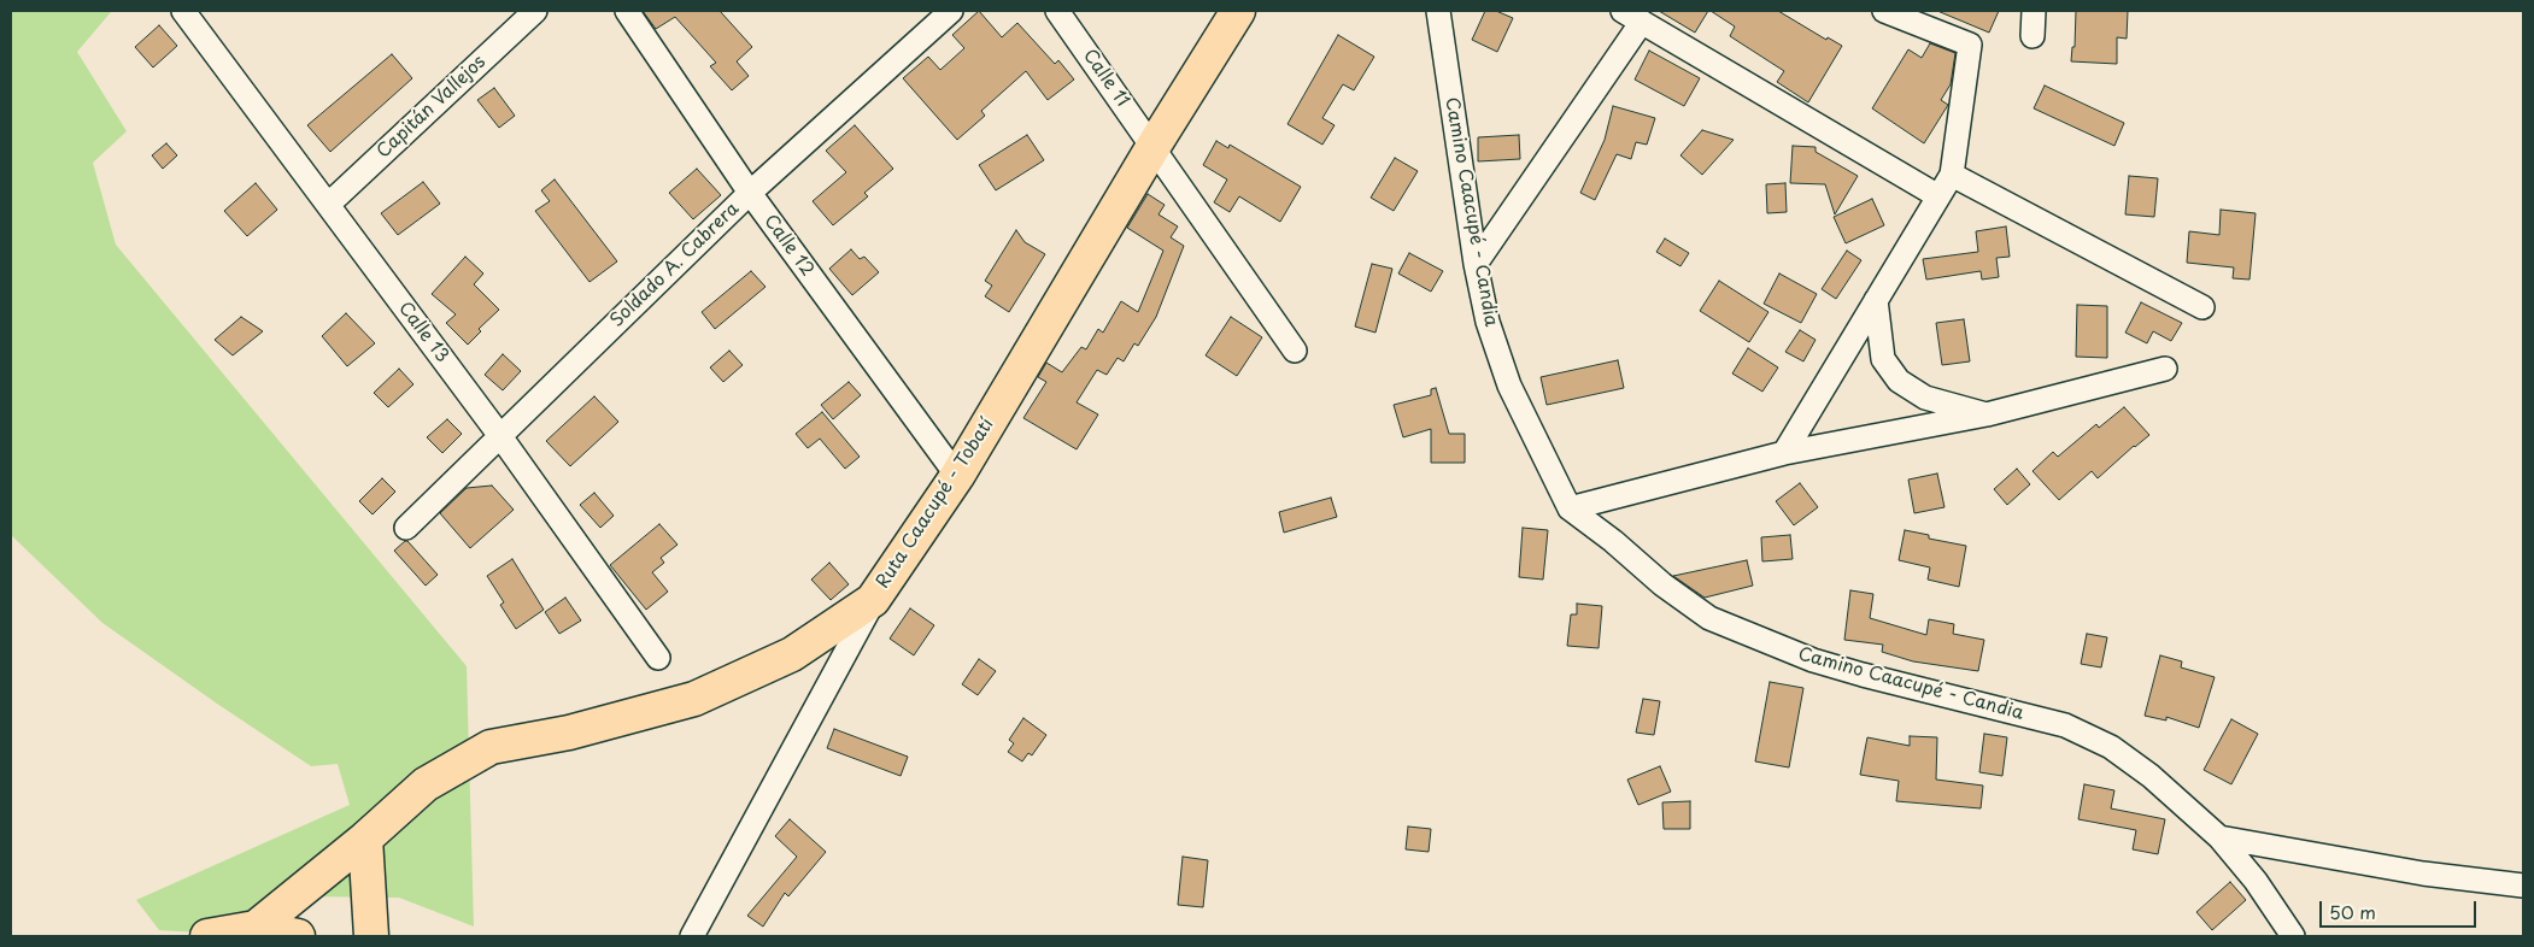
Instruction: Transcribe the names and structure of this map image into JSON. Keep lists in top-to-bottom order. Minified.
{"streets":{"main road":["Ruta Caacupé - Tobatí"],"street":["Calle 11","Capitán Vallejos","Camino Caacupé - Candia","Calle 12","Soldado A. Cabrera","Calle 13"]},"crossings":[["Calle 11","Ruta Caacupé - Tobatí"],["Capitán Vallejos","Calle 13"],["Calle 12","Soldado A. Cabrera"],["Calle 12","Ruta Caacupé - Tobatí"],["Soldado A. Cabrera","Calle 13"]],"scale_bar":"50 m"}
